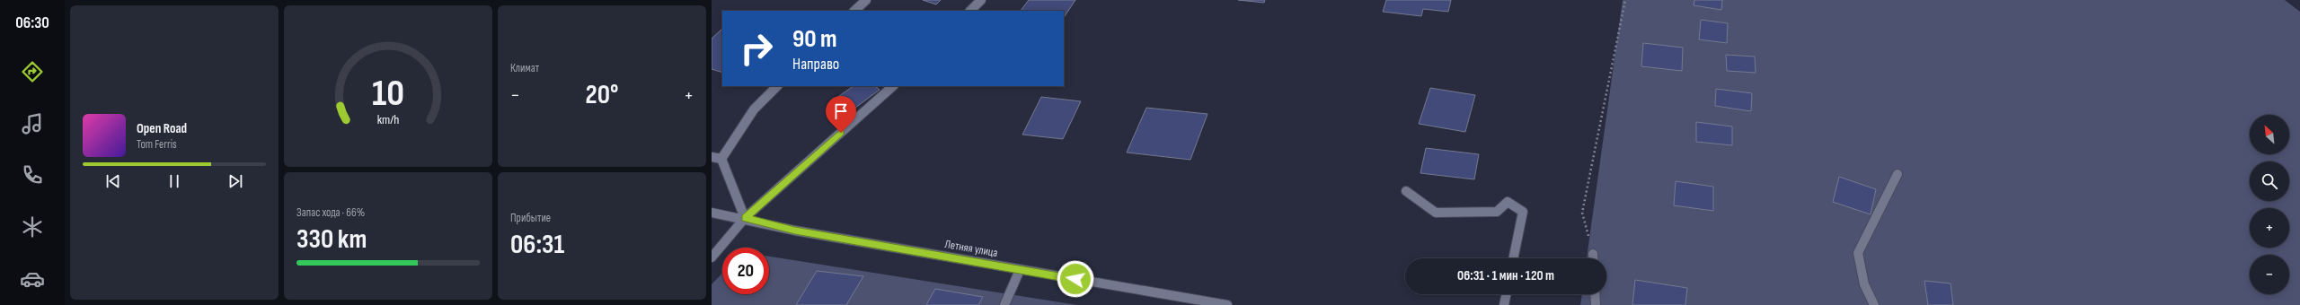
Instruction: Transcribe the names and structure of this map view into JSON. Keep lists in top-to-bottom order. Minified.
{"streets":{"street":["Летняя улица"]},"north":"top left","page":{"tabs":"06:30","tile":["Климат",["Запас хода · 66%","330 km"],["Прибытие","06:31"]],"turn":["90 m","Направо"],"heat":["−","20°","+"],"song":["Open Road","Tom Ferris"],"map_buttons":["+","−"],"limit":"20","trip":"06:31 · 1 мин · 120 m","gauge":["10","km/h"]}}
